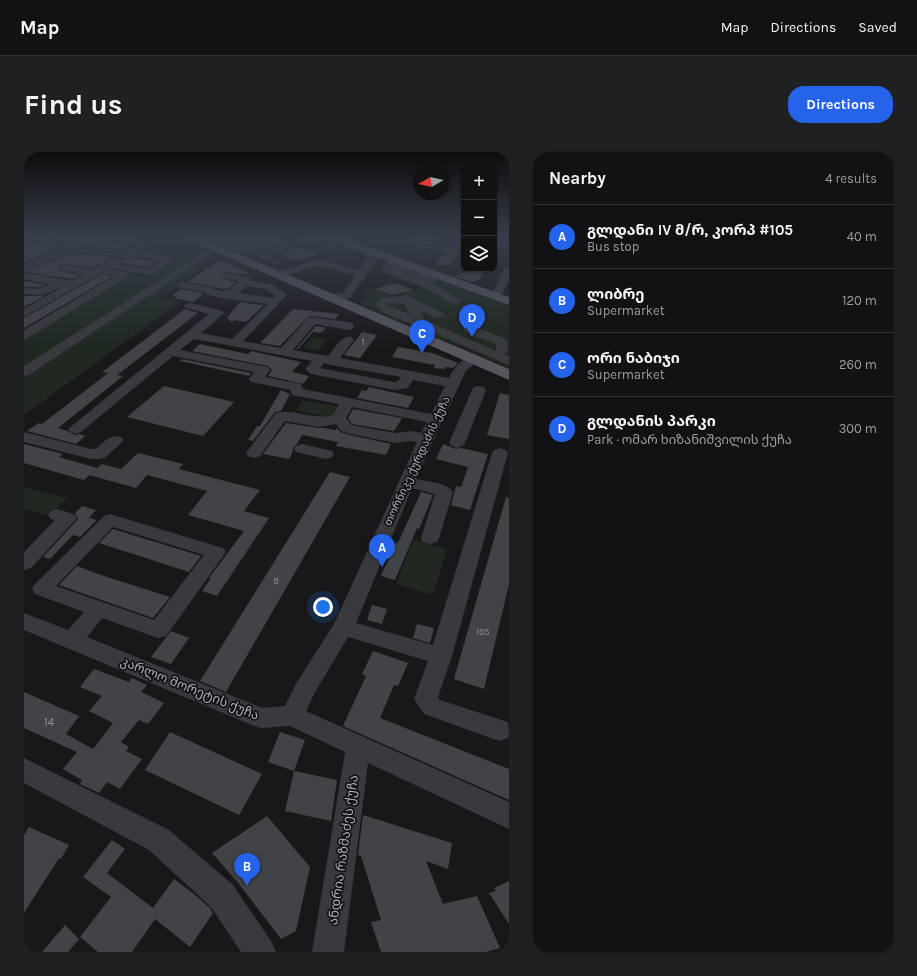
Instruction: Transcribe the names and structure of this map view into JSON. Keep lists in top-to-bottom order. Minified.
{"streets":{"street":["თორნიკე ქურდაძის ქუჩა","კარლო მორეტის ქუჩა","ანდრია რაზმაძეს ქუჩა"]},"crossings":[["თორნიკე ქურდაძის ქუჩა","კარლო მორეტის ქუჩა"],["კარლო მორეტის ქუჩა","ანდრია რაზმაძეს ქუჩა"]],"house_numbers":["1","9","105","14"],"north":"left","page":{"header":"Map","nav":["Map","Directions","Saved"],"buttons":"Directions","title":"Find us","heading":["Nearby","4 results"],"map_buttons":["+","−"],"list":[{"mark":"A","name":"გლდანი IV მ/რ, კორპ #105","note":"Bus stop","value":"40 m"},{"mark":"B","name":"ლიბრე","note":"Supermarket","value":"120 m"},{"mark":"C","name":"ორი ნაბიჯი","note":"Supermarket","value":"260 m"},{"mark":"D","name":"გლდანის პარკი","note":"Park · ომარ ხიზანიშვილის ქუჩა","value":"300 m"}],"pins":["D","C","A","B"]}}
